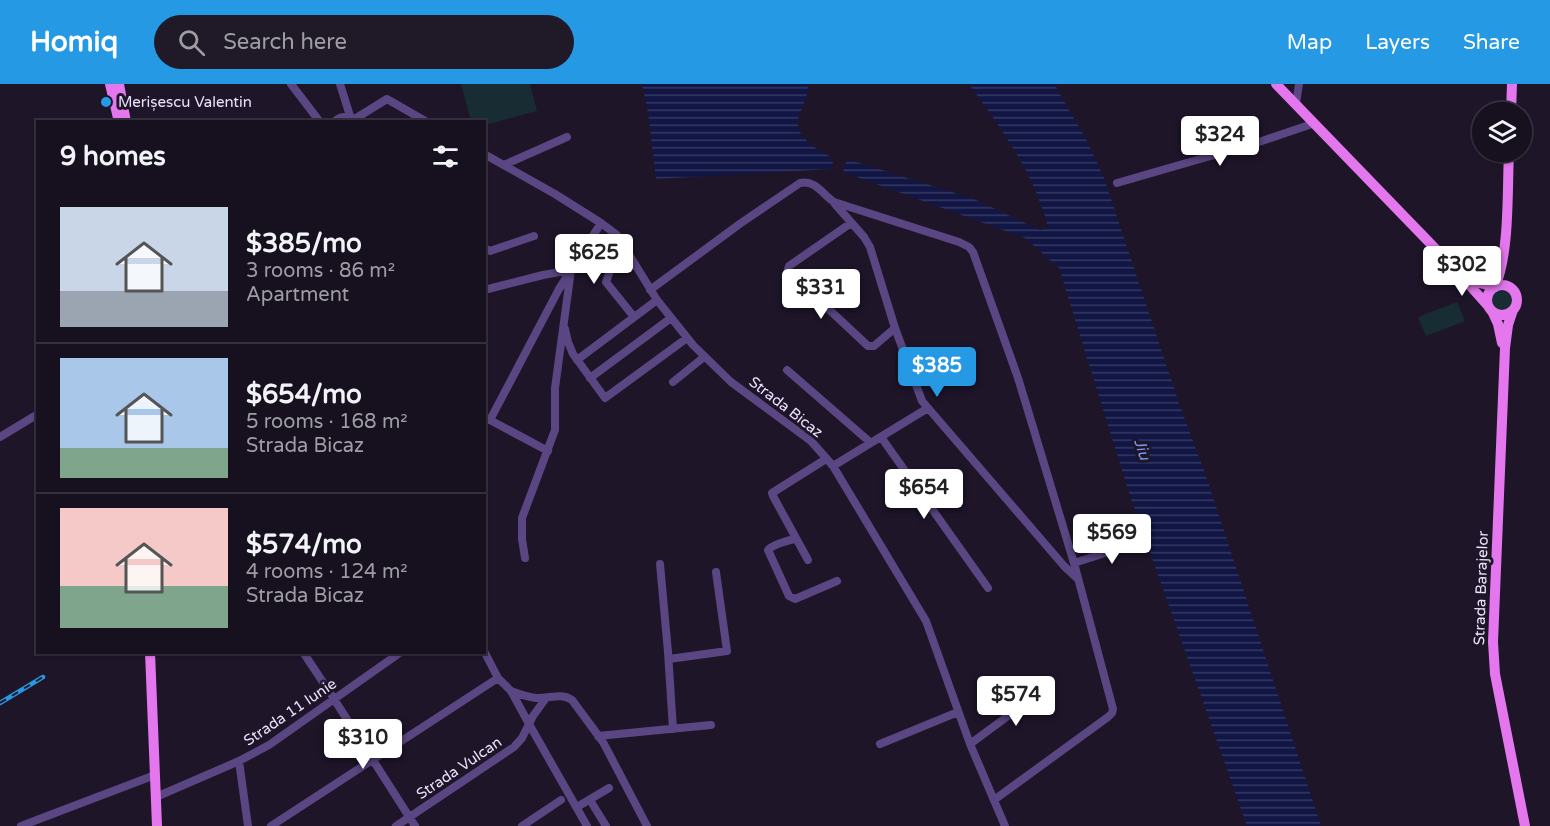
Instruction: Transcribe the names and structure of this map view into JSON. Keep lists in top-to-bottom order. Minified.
{"streets":{"main road":["Strada Barajelor"],"street":["Strada Bicaz","Strada 11 Iunie","Strada Vulcan"]},"water":["Jiu"],"places":["Merișescu Valentin"],"page":{"header":"Homiq","search":"Search here","nav":["Map","Layers","Share"],"price":["$324","$625","$302","$331","$385","$654","$569","$574","$310"],"heading":"9 homes","list":[{"name":"$385/mo","note":"3 rooms · 86 m² · Apartment"},{"name":"$654/mo","note":"5 rooms · 168 m² · Strada Bicaz"},{"name":"$574/mo","note":"4 rooms · 124 m² · Strada Bicaz"}]}}
